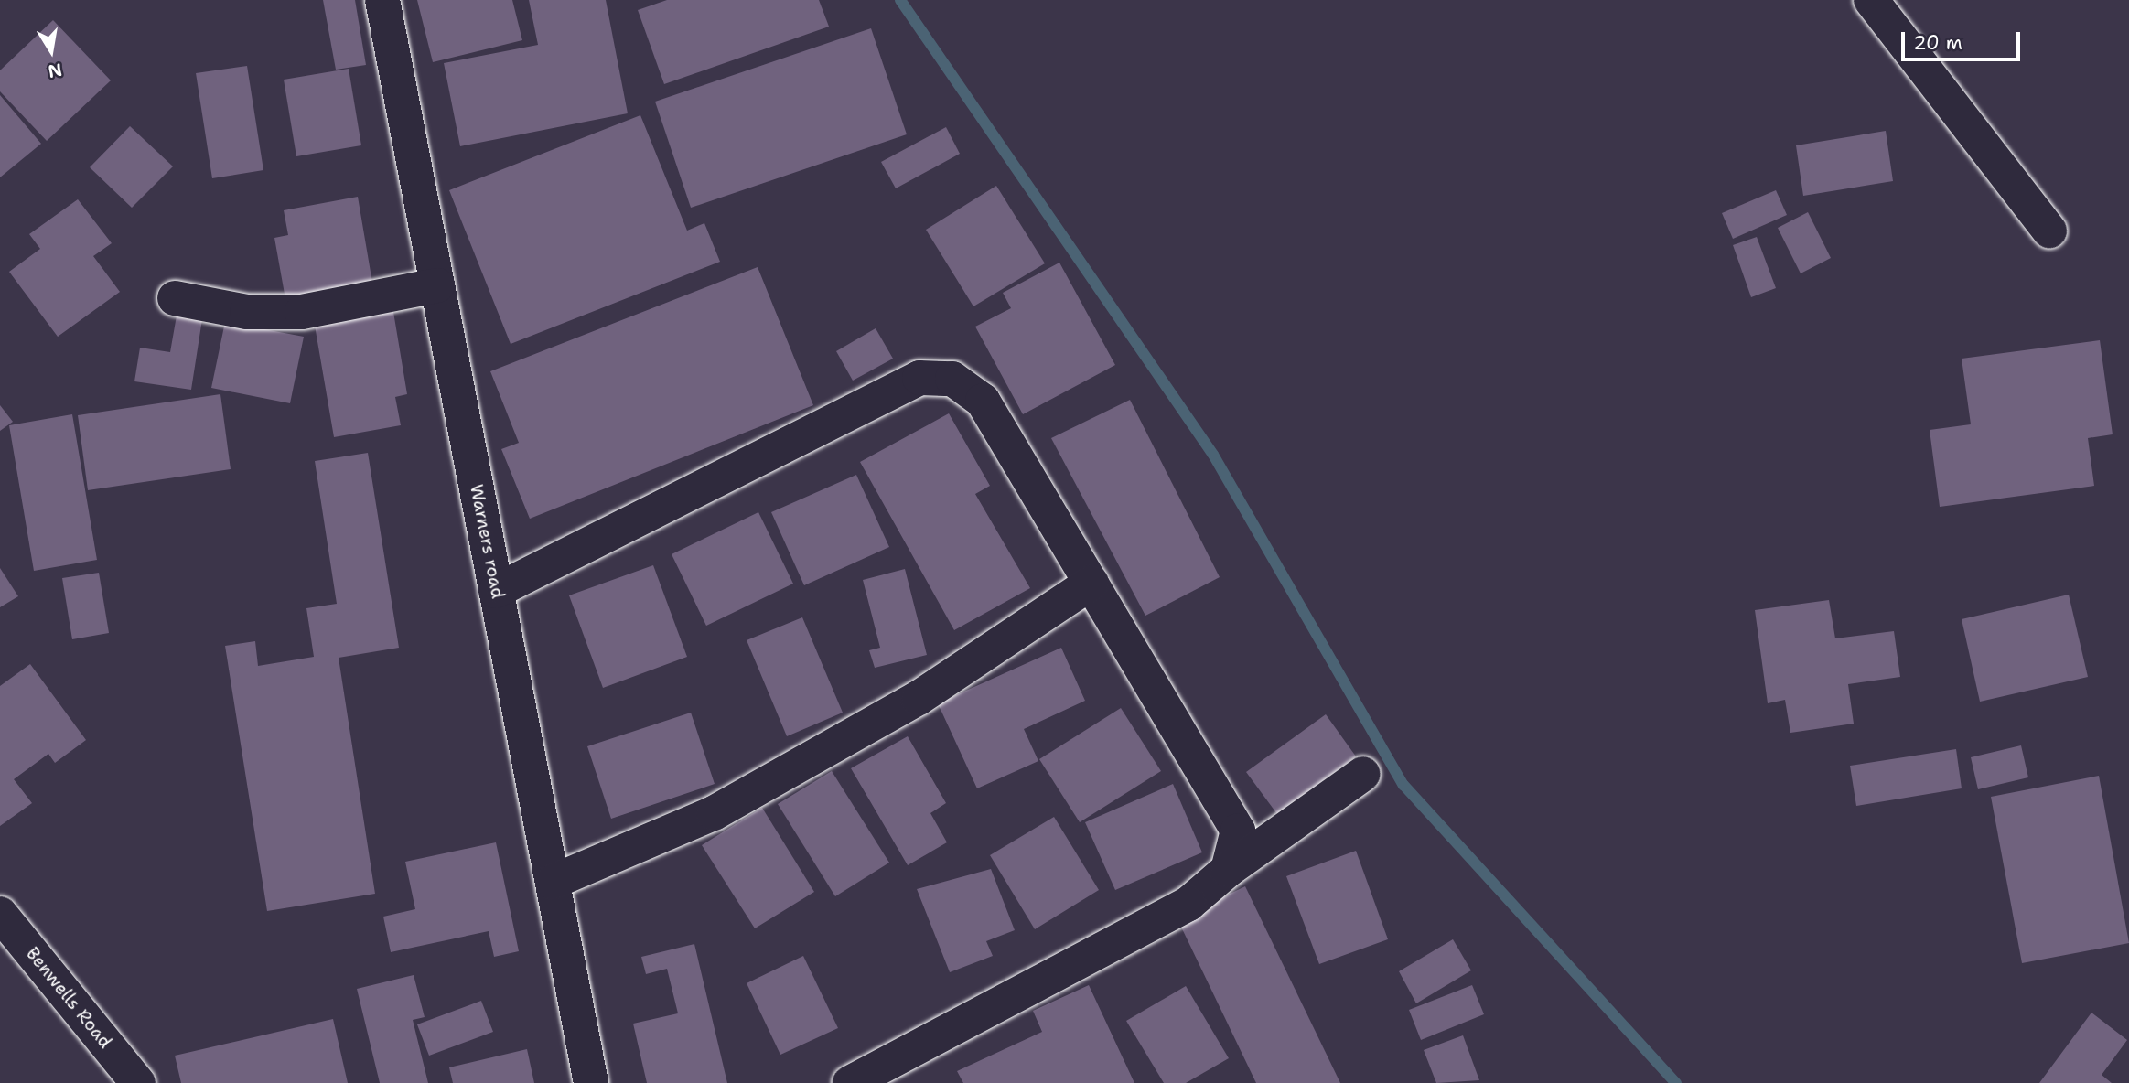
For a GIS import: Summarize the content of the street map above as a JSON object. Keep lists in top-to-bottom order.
{
  "streets": {
    "street": ["Warners road", "Benwells Road"]
  },
  "scale_bar": "20 m",
  "north": "bottom"
}
